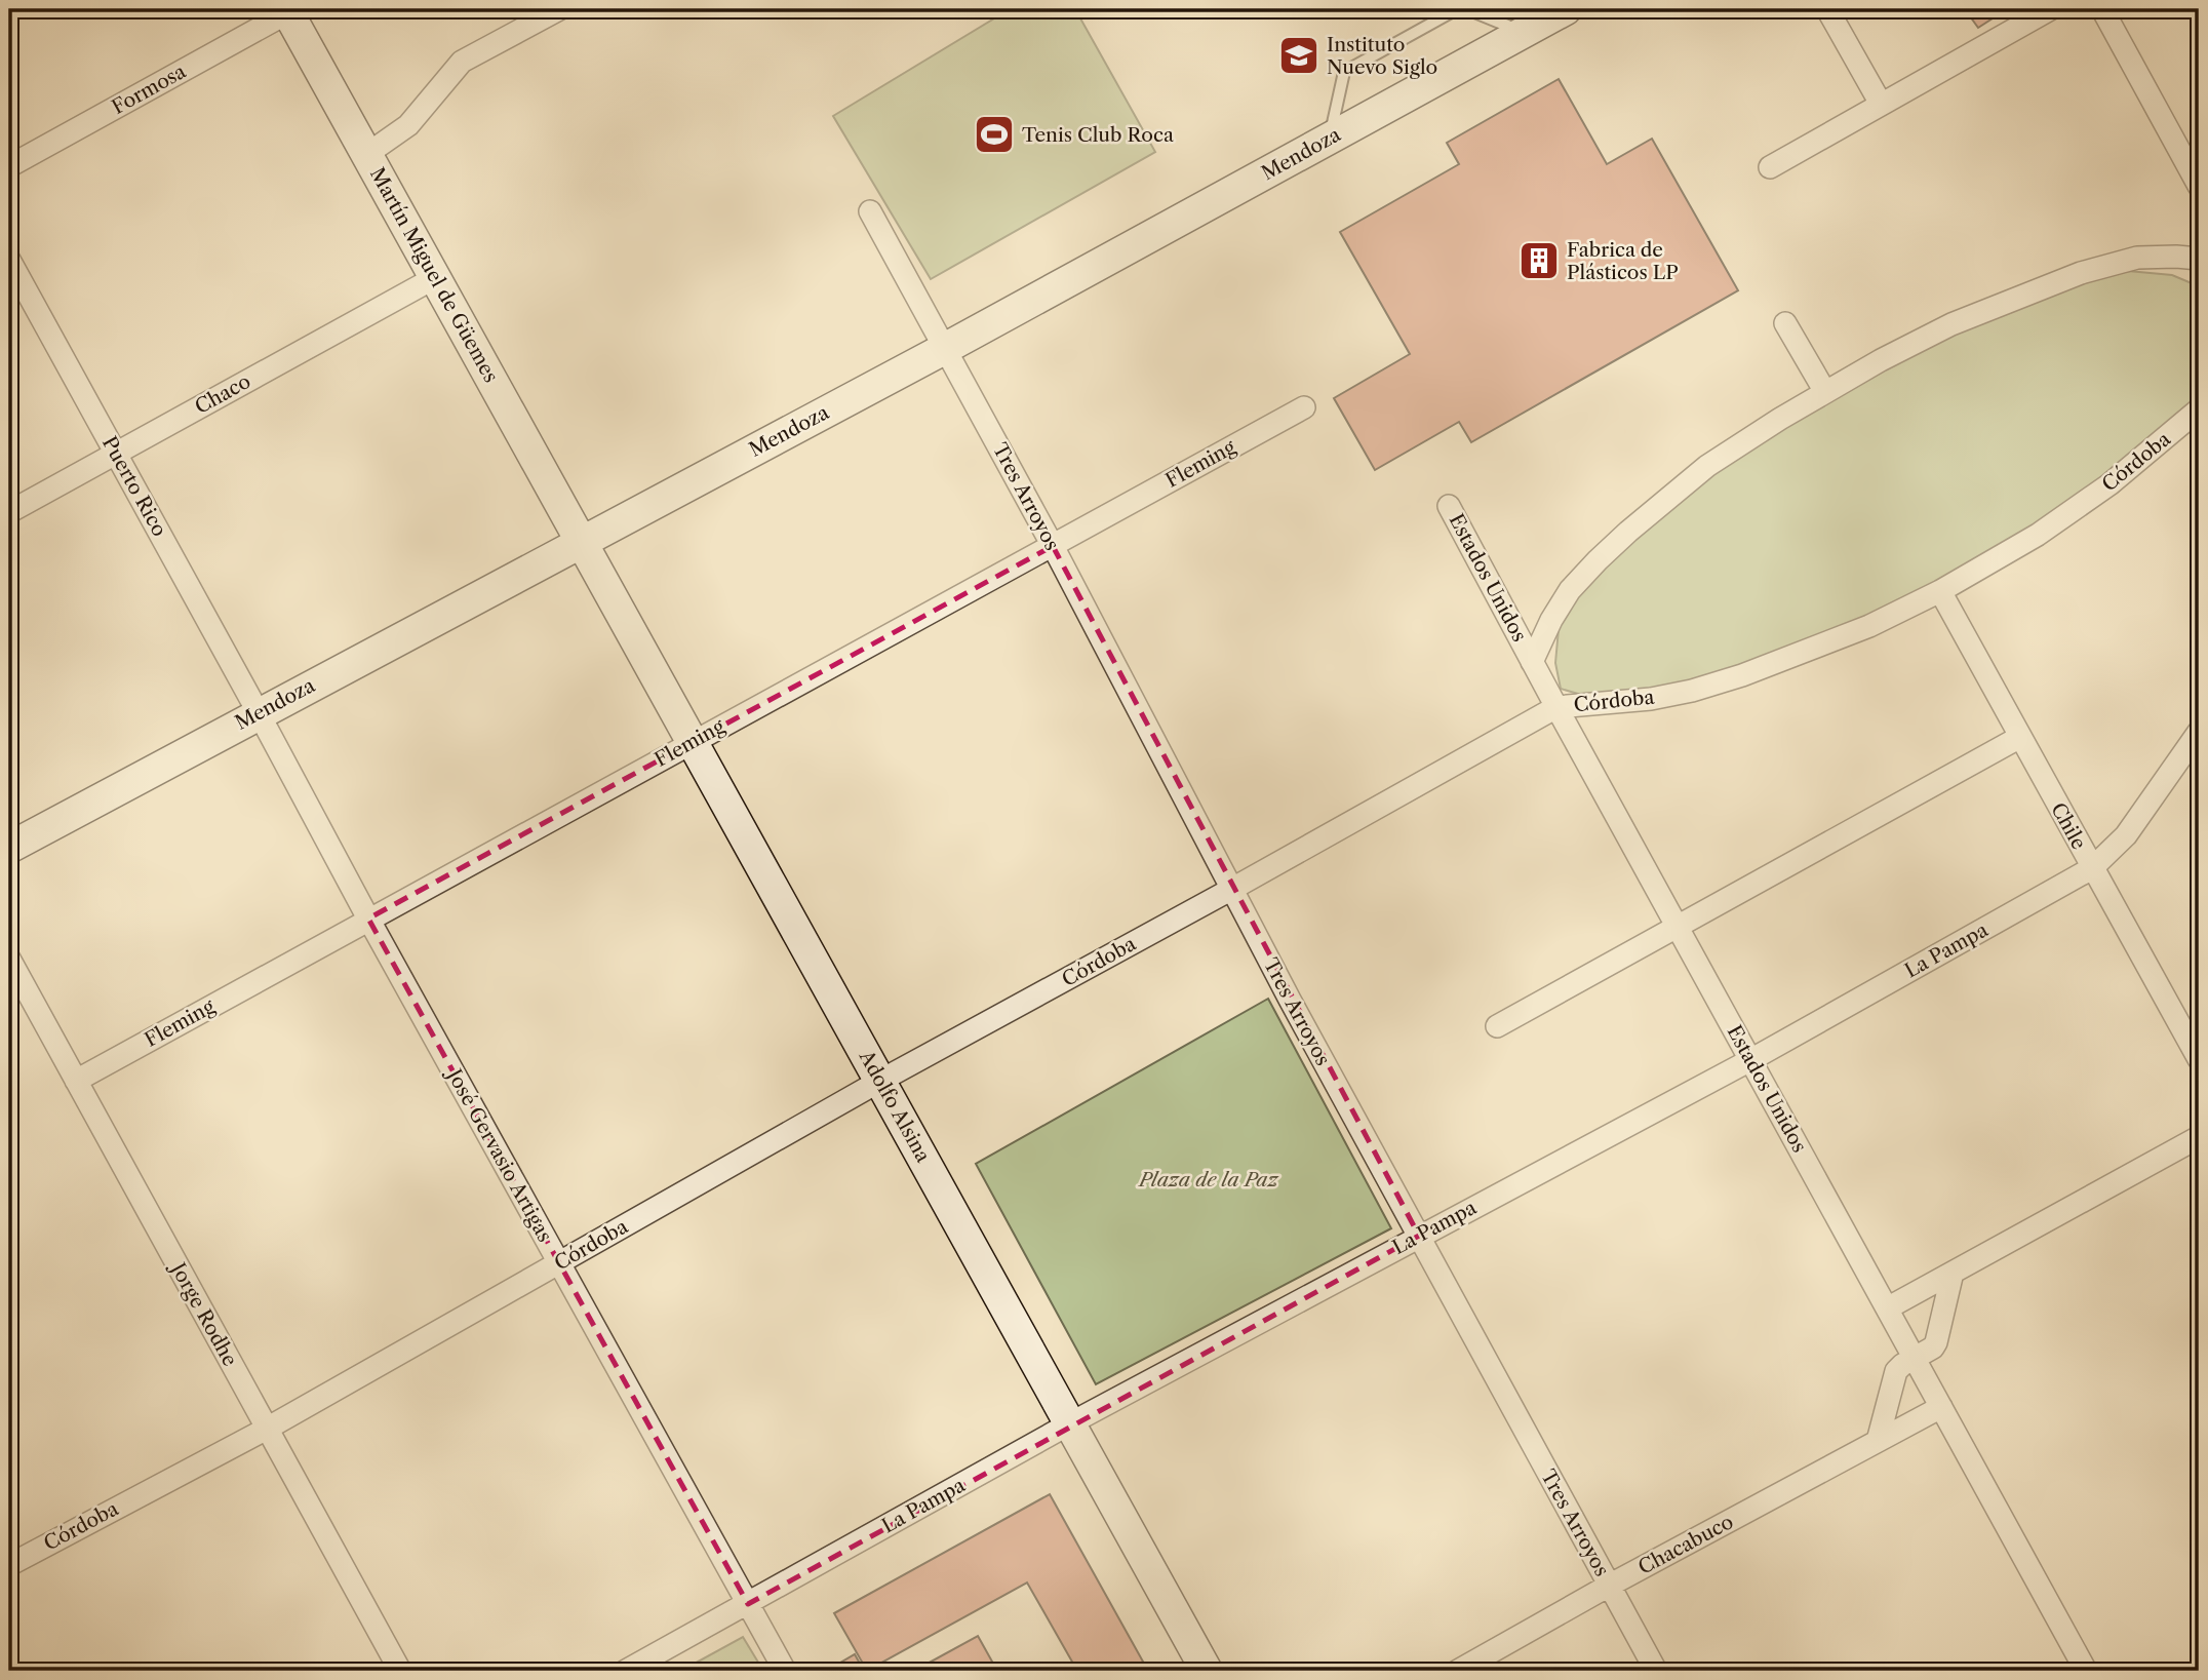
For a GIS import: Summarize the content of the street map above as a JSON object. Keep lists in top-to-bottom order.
{
  "streets": {
    "main road": ["Mendoza", "Martín Miguel de Güemes", "Adolfo Alsina"],
    "street": [
      "Formosa",
      "Chaco",
      "Córdoba",
      "Fleming",
      "Puerto Rico",
      "Tres Arroyos",
      "Estados Unidos",
      "Chile",
      "La Pampa",
      "José Gervasio Artigas",
      "Jorge Rodhe",
      "Chacabuco"
    ]
  },
  "crossings": [
    ["Formosa", "Martín Miguel de Güemes"],
    ["Mendoza", "Martín Miguel de Güemes"],
    ["Mendoza", "Puerto Rico"],
    ["Mendoza", "Tres Arroyos"],
    ["Mendoza", "Adolfo Alsina"],
    ["Mendoza", "José Gervasio Artigas"],
    ["Martín Miguel de Güemes", "Chaco"],
    ["Martín Miguel de Güemes", "Adolfo Alsina"],
    ["Chaco", "Puerto Rico"],
    ["Córdoba", "Tres Arroyos"],
    ["Córdoba", "Estados Unidos"],
    ["Córdoba", "Chile"],
    ["Córdoba", "Adolfo Alsina"],
    ["Córdoba", "José Gervasio Artigas"],
    ["Córdoba", "Jorge Rodhe"],
    ["Fleming", "Tres Arroyos"],
    ["Fleming", "Adolfo Alsina"],
    ["Fleming", "José Gervasio Artigas"],
    ["Fleming", "Jorge Rodhe"],
    ["Puerto Rico", "José Gervasio Artigas"],
    ["Tres Arroyos", "La Pampa"],
    ["Tres Arroyos", "Chacabuco"],
    ["Estados Unidos", "La Pampa"],
    ["Estados Unidos", "Chacabuco"],
    ["Chile", "La Pampa"],
    ["La Pampa", "Adolfo Alsina"],
    ["La Pampa", "José Gervasio Artigas"]
  ],
  "parks": ["Plaza de la Paz"],
  "places": {
    "school or university": ["Instituto Nuevo Siglo"],
    "sports": ["Tenis Club Roca"],
    "building": ["Fabrica de Plásticos LP"]
  }
}
